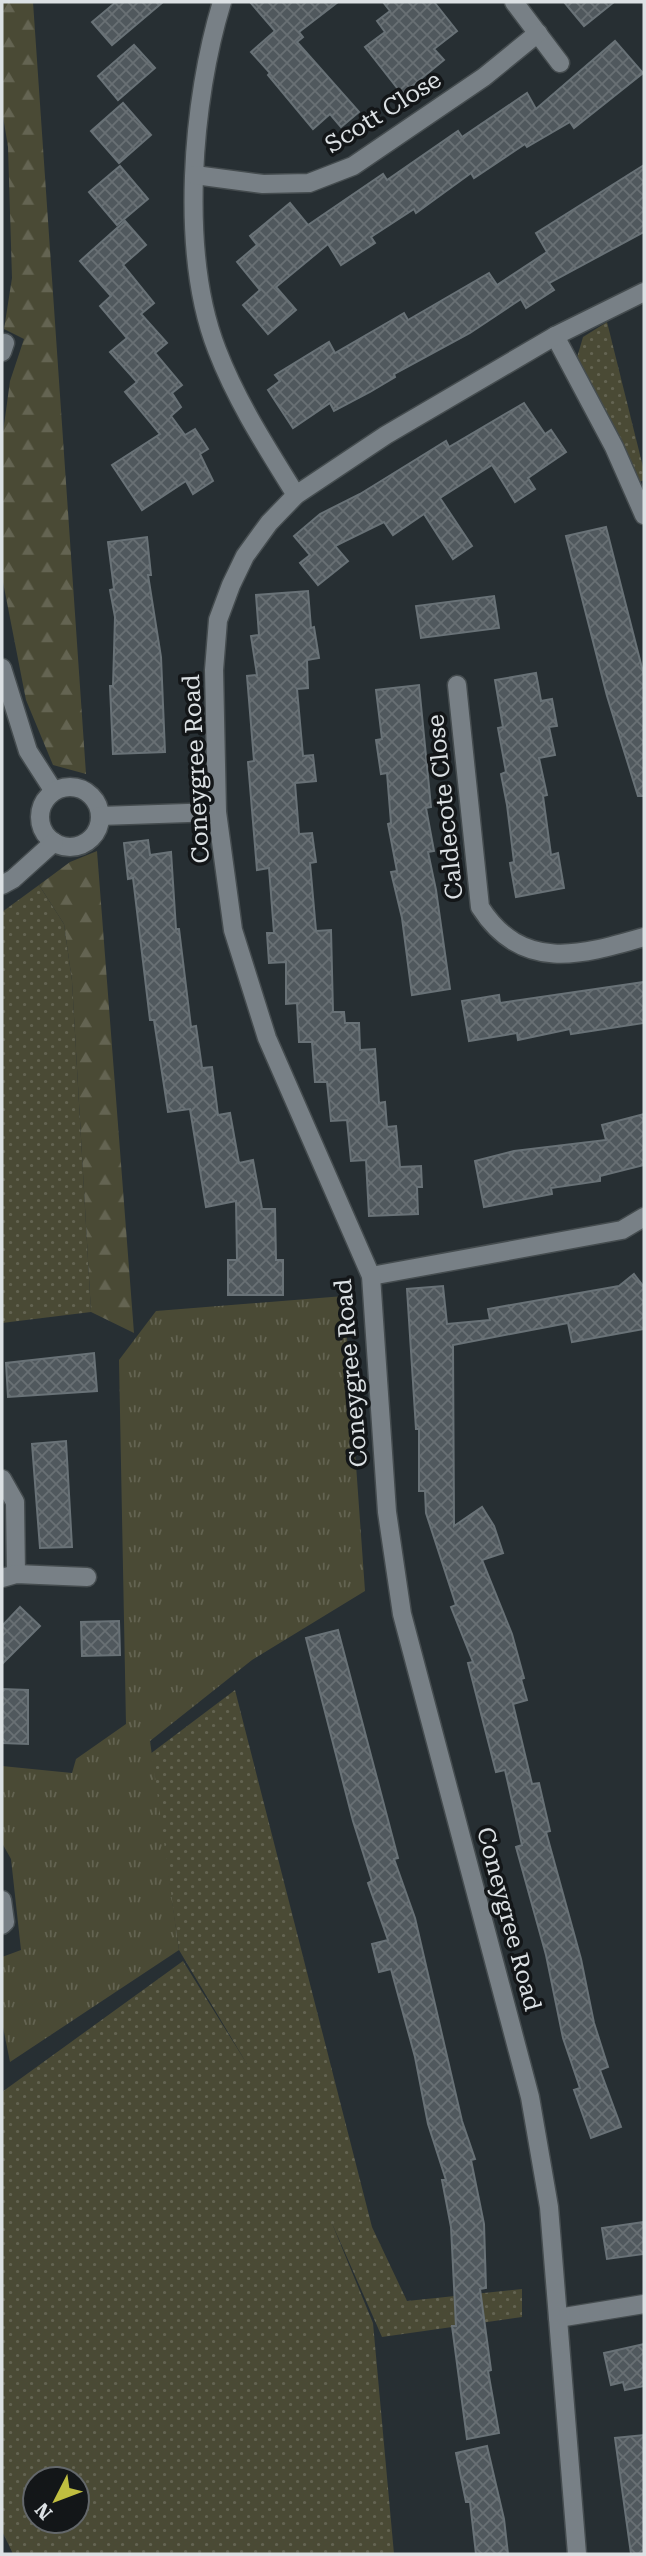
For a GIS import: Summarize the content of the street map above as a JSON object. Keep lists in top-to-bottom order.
{
  "streets": {
    "street": ["Scott Close", "Coneygree Road", "Caldecote Close"]
  },
  "north": "bottom left"
}
